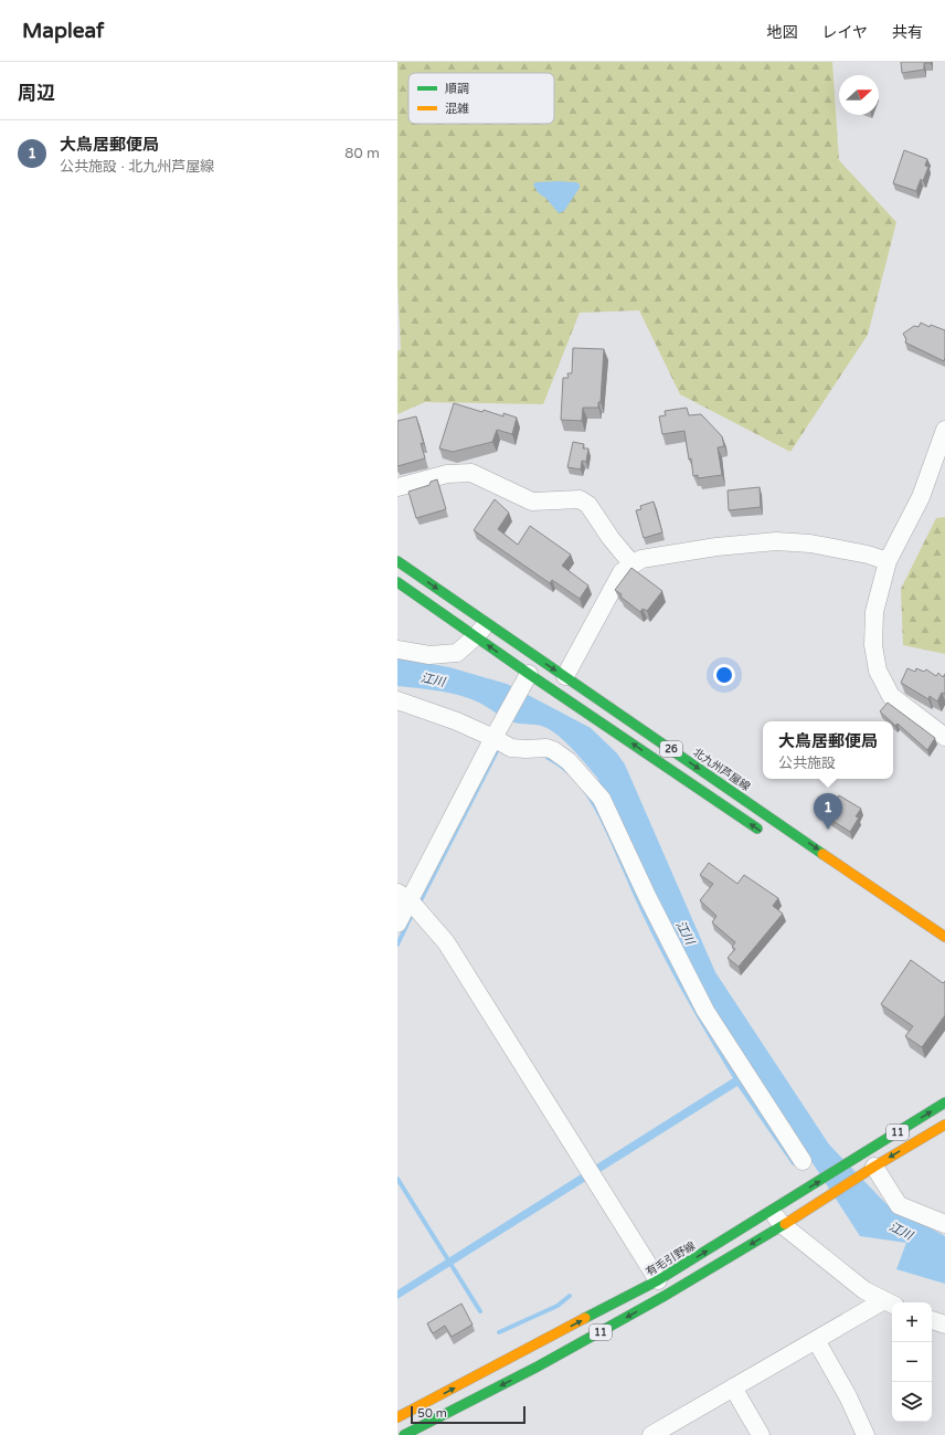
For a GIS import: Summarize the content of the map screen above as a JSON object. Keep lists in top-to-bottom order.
{
  "streets": {
    "main road": [
      "26",
      "北九州芦屋線",
      "11",
      "有毛引野線"
    ]
  },
  "water": ["江川"],
  "legend": ["順調", "混雑"],
  "scale_bar": "50 m",
  "north": "right",
  "page": {
    "header": "Mapleaf",
    "nav": ["地図", "レイヤ", "共有"],
    "heading": "周辺",
    "list": [
      {
        "mark": "1",
        "name": "大鳥居郵便局",
        "note": "公共施設 · 北九州芦屋線",
        "value": "80 m"
      }
    ],
    "popup": ["大鳥居郵便局", "公共施設"],
    "pins": "1",
    "map_buttons": ["+", "−"],
    "scale": "50 m"
  }
}
